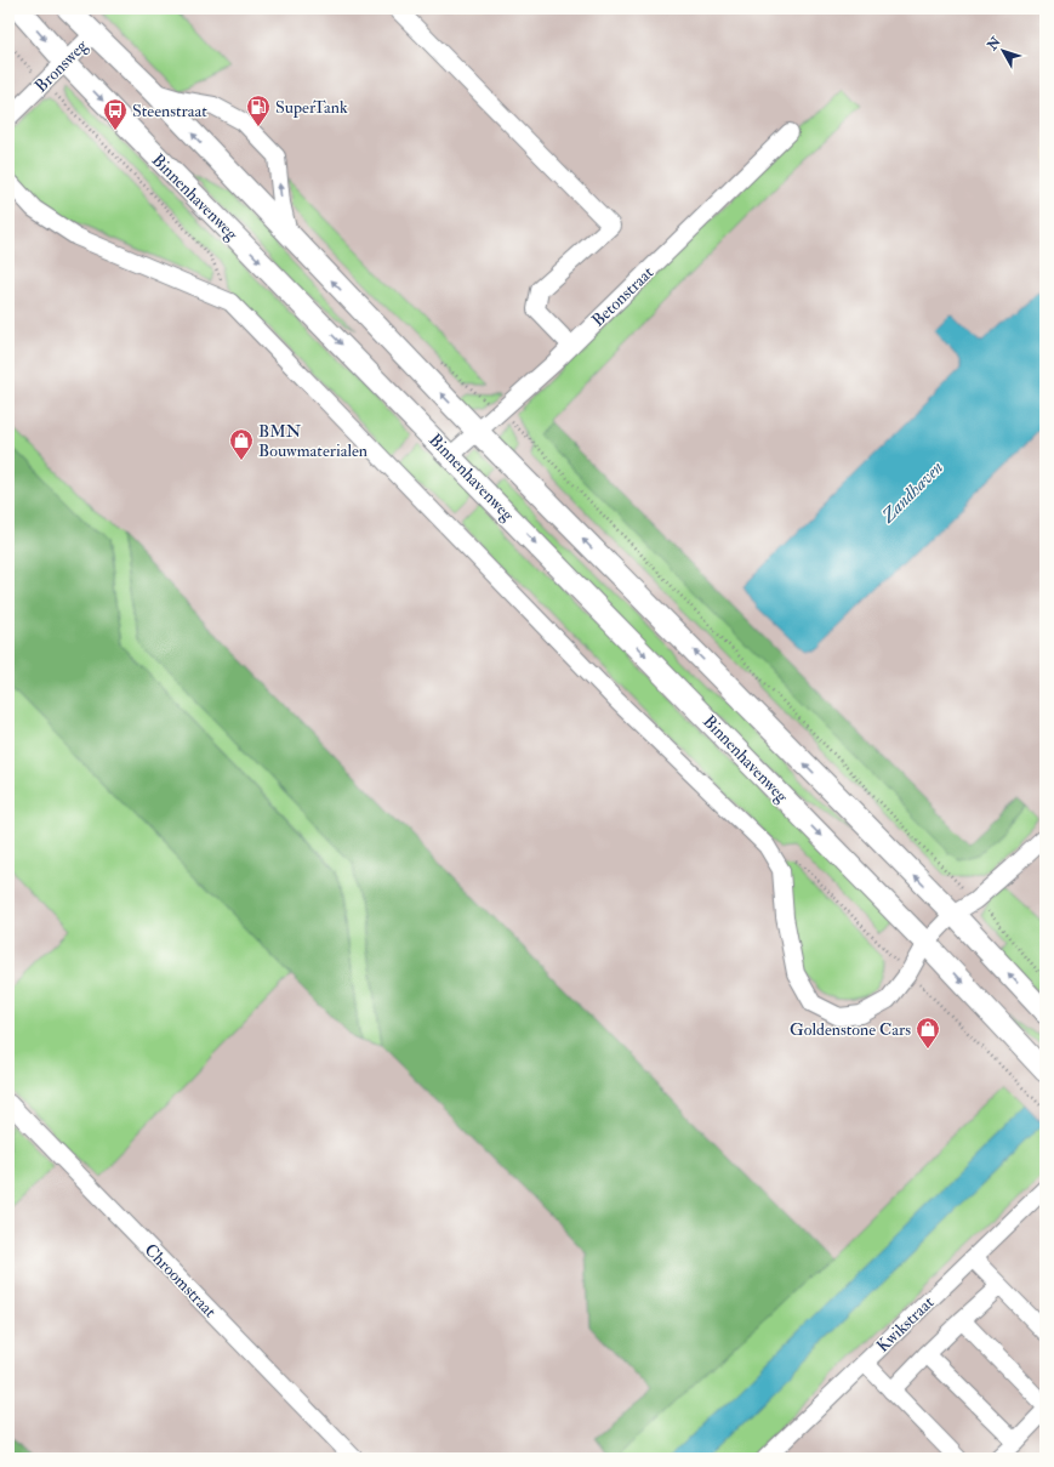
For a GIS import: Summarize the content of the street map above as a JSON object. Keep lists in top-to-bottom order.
{
  "streets": {
    "main road": ["Binnenhavenweg"],
    "street": [
      "Bronsweg",
      "Betonstraat",
      "Chroomstraat",
      "Kwikstraat"
    ]
  },
  "crossings": [
    ["Bronsweg", "Binnenhavenweg"],
    ["Binnenhavenweg", "Betonstraat"]
  ],
  "water": ["Zandhaven"],
  "places": {
    "fuel station": ["SuperTank"],
    "bus stop": ["Steenstraat"],
    "shop": ["BMN Bouwmaterialen", "Goldenstone Cars"]
  },
  "north": "top left"
}
